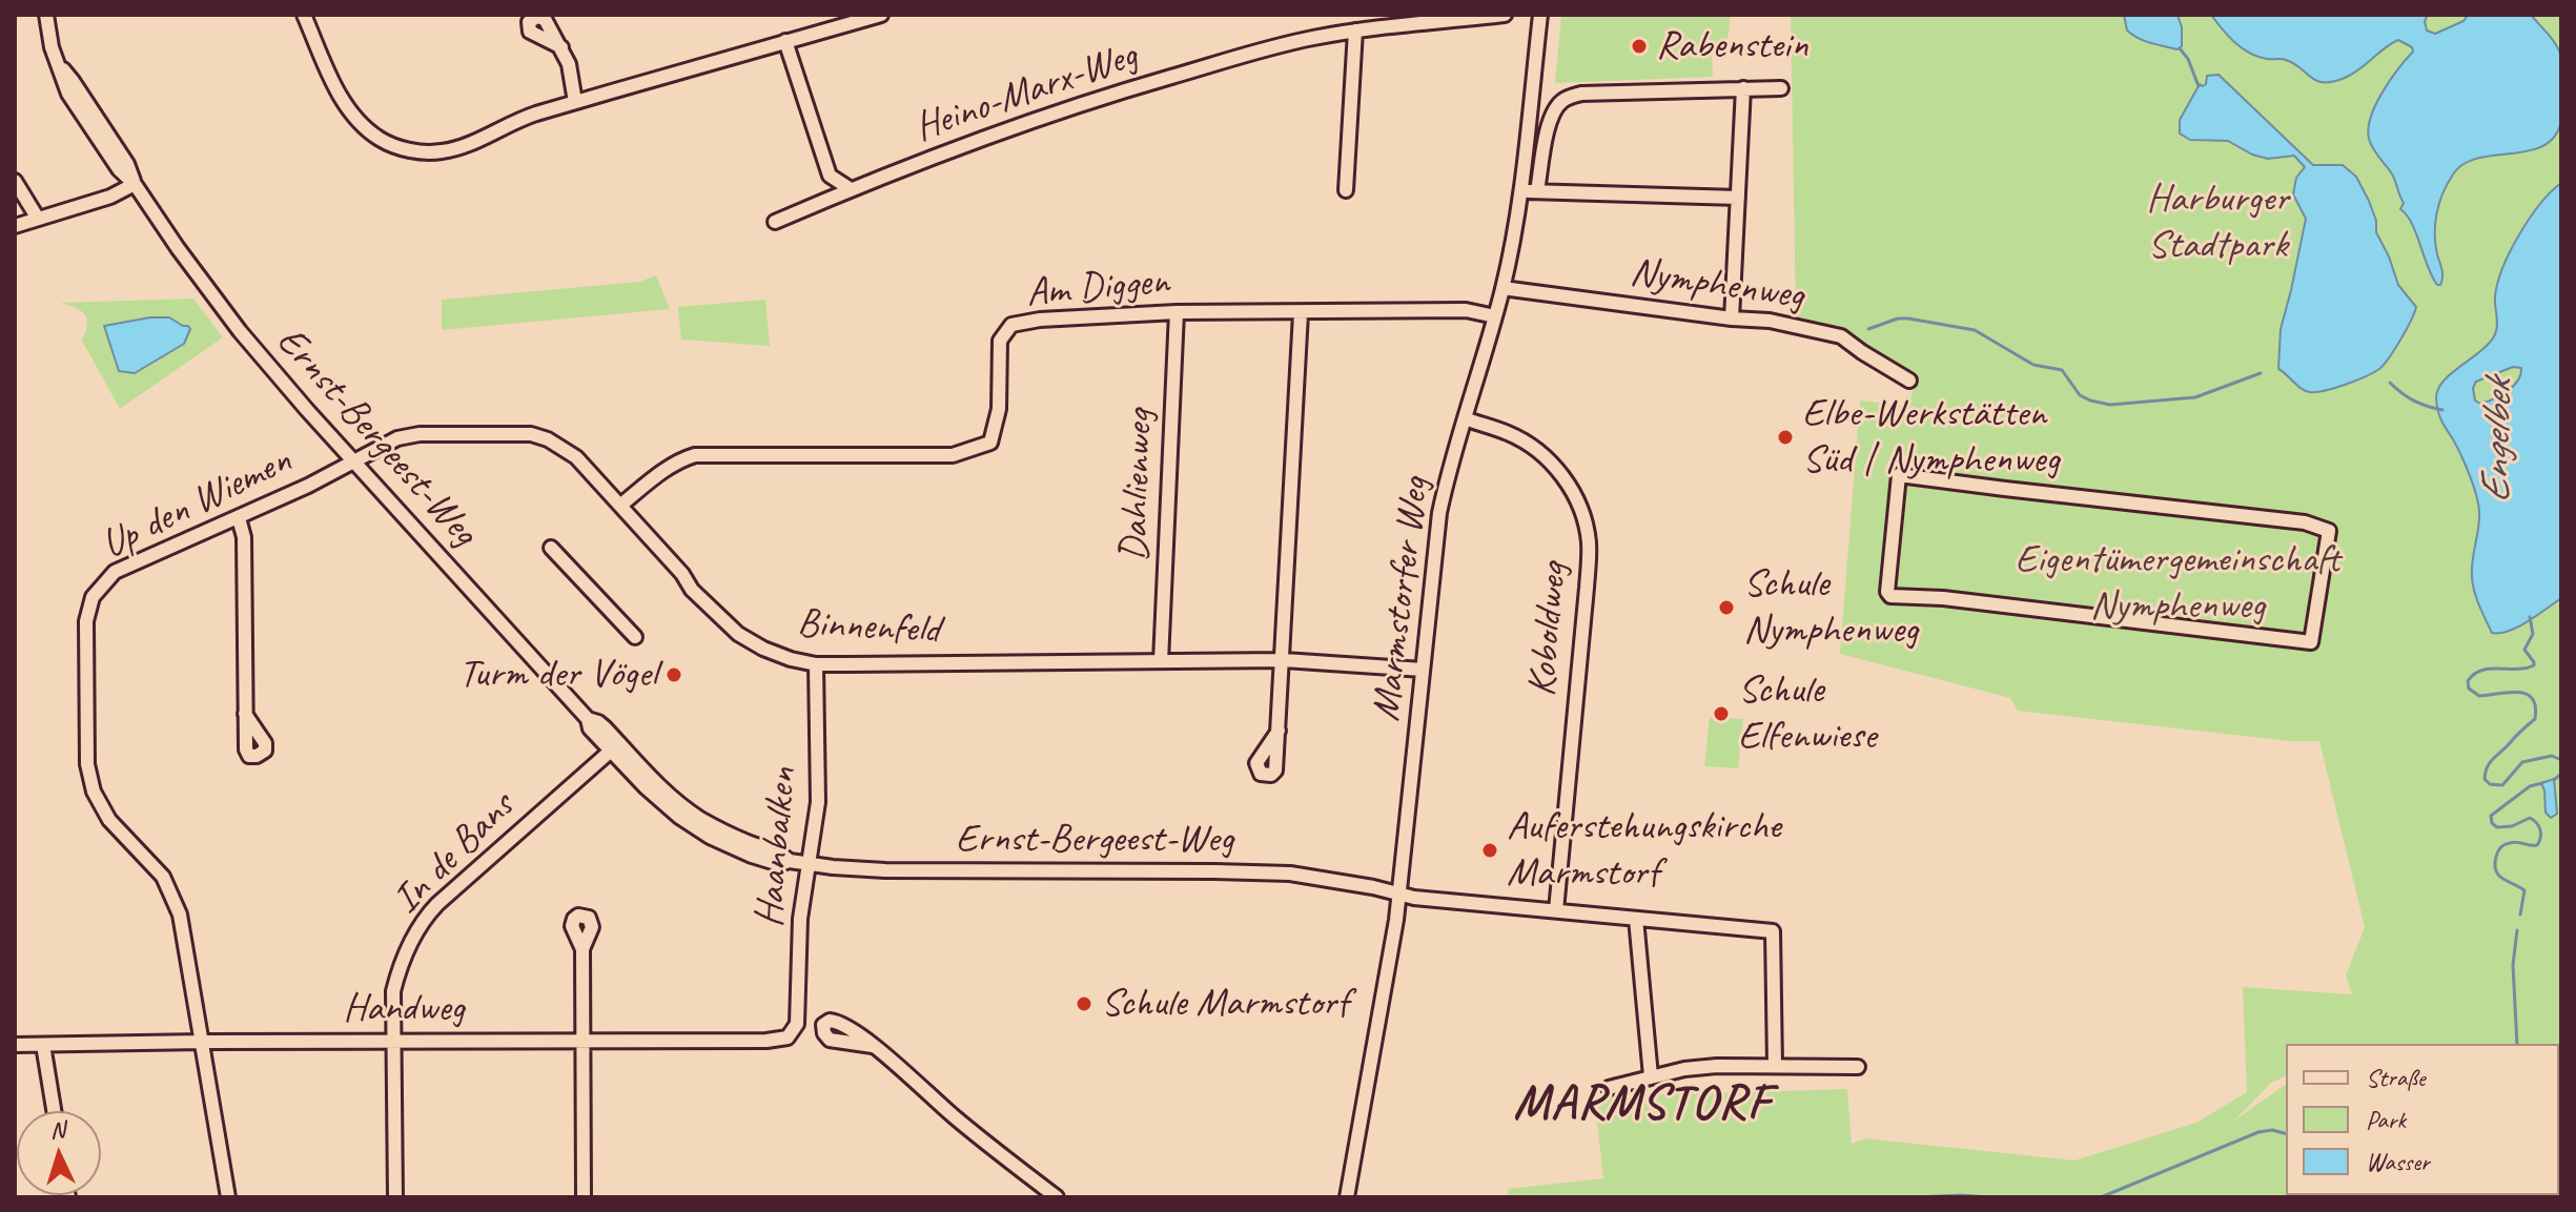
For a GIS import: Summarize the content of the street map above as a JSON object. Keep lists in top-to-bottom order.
{
  "streets": {
    "street": [
      "Heino-Marx-Weg",
      "Nymphenweg",
      "Am Diggen",
      "Ernst-Bergeest-Weg",
      "Dahlienweg",
      "Up den Wiemen",
      "Marmstorfer Weg",
      "Binnenfeld",
      "Koboldweg",
      "Haanbalken",
      "In de Bans",
      "Handweg"
    ]
  },
  "crossings": [
    ["Nymphenweg", "Marmstorfer Weg"],
    ["Am Diggen", "Dahlienweg"],
    ["Am Diggen", "Marmstorfer Weg"],
    ["Am Diggen", "Binnenfeld"],
    ["Ernst-Bergeest-Weg", "Up den Wiemen"],
    ["Ernst-Bergeest-Weg", "Marmstorfer Weg"],
    ["Ernst-Bergeest-Weg", "Binnenfeld"],
    ["Ernst-Bergeest-Weg", "Koboldweg"],
    ["Ernst-Bergeest-Weg", "Haanbalken"],
    ["Ernst-Bergeest-Weg", "In de Bans"],
    ["Dahlienweg", "Binnenfeld"],
    ["Up den Wiemen", "Binnenfeld"],
    ["Up den Wiemen", "Handweg"],
    ["Marmstorfer Weg", "Binnenfeld"],
    ["Marmstorfer Weg", "Koboldweg"],
    ["Binnenfeld", "Haanbalken"],
    ["Haanbalken", "Handweg"],
    ["In de Bans", "Handweg"]
  ],
  "districts": ["MARMSTORF"],
  "water": ["Engelbek"],
  "parks": ["Harburger Stadtpark", "Eigentümergemeinschaft Nymphenweg"],
  "places": [
    "Rabenstein",
    "Elbe-Werkstätten Süd | Nymphenweg",
    "Schule Nymphenweg",
    "Turm der Vögel",
    "Schule Elfenwiese",
    "Auferstehungskirche Marmstorf",
    "Schule Marmstorf"
  ],
  "legend": ["Straße", "Park", "Wasser"],
  "north": "top"
}
